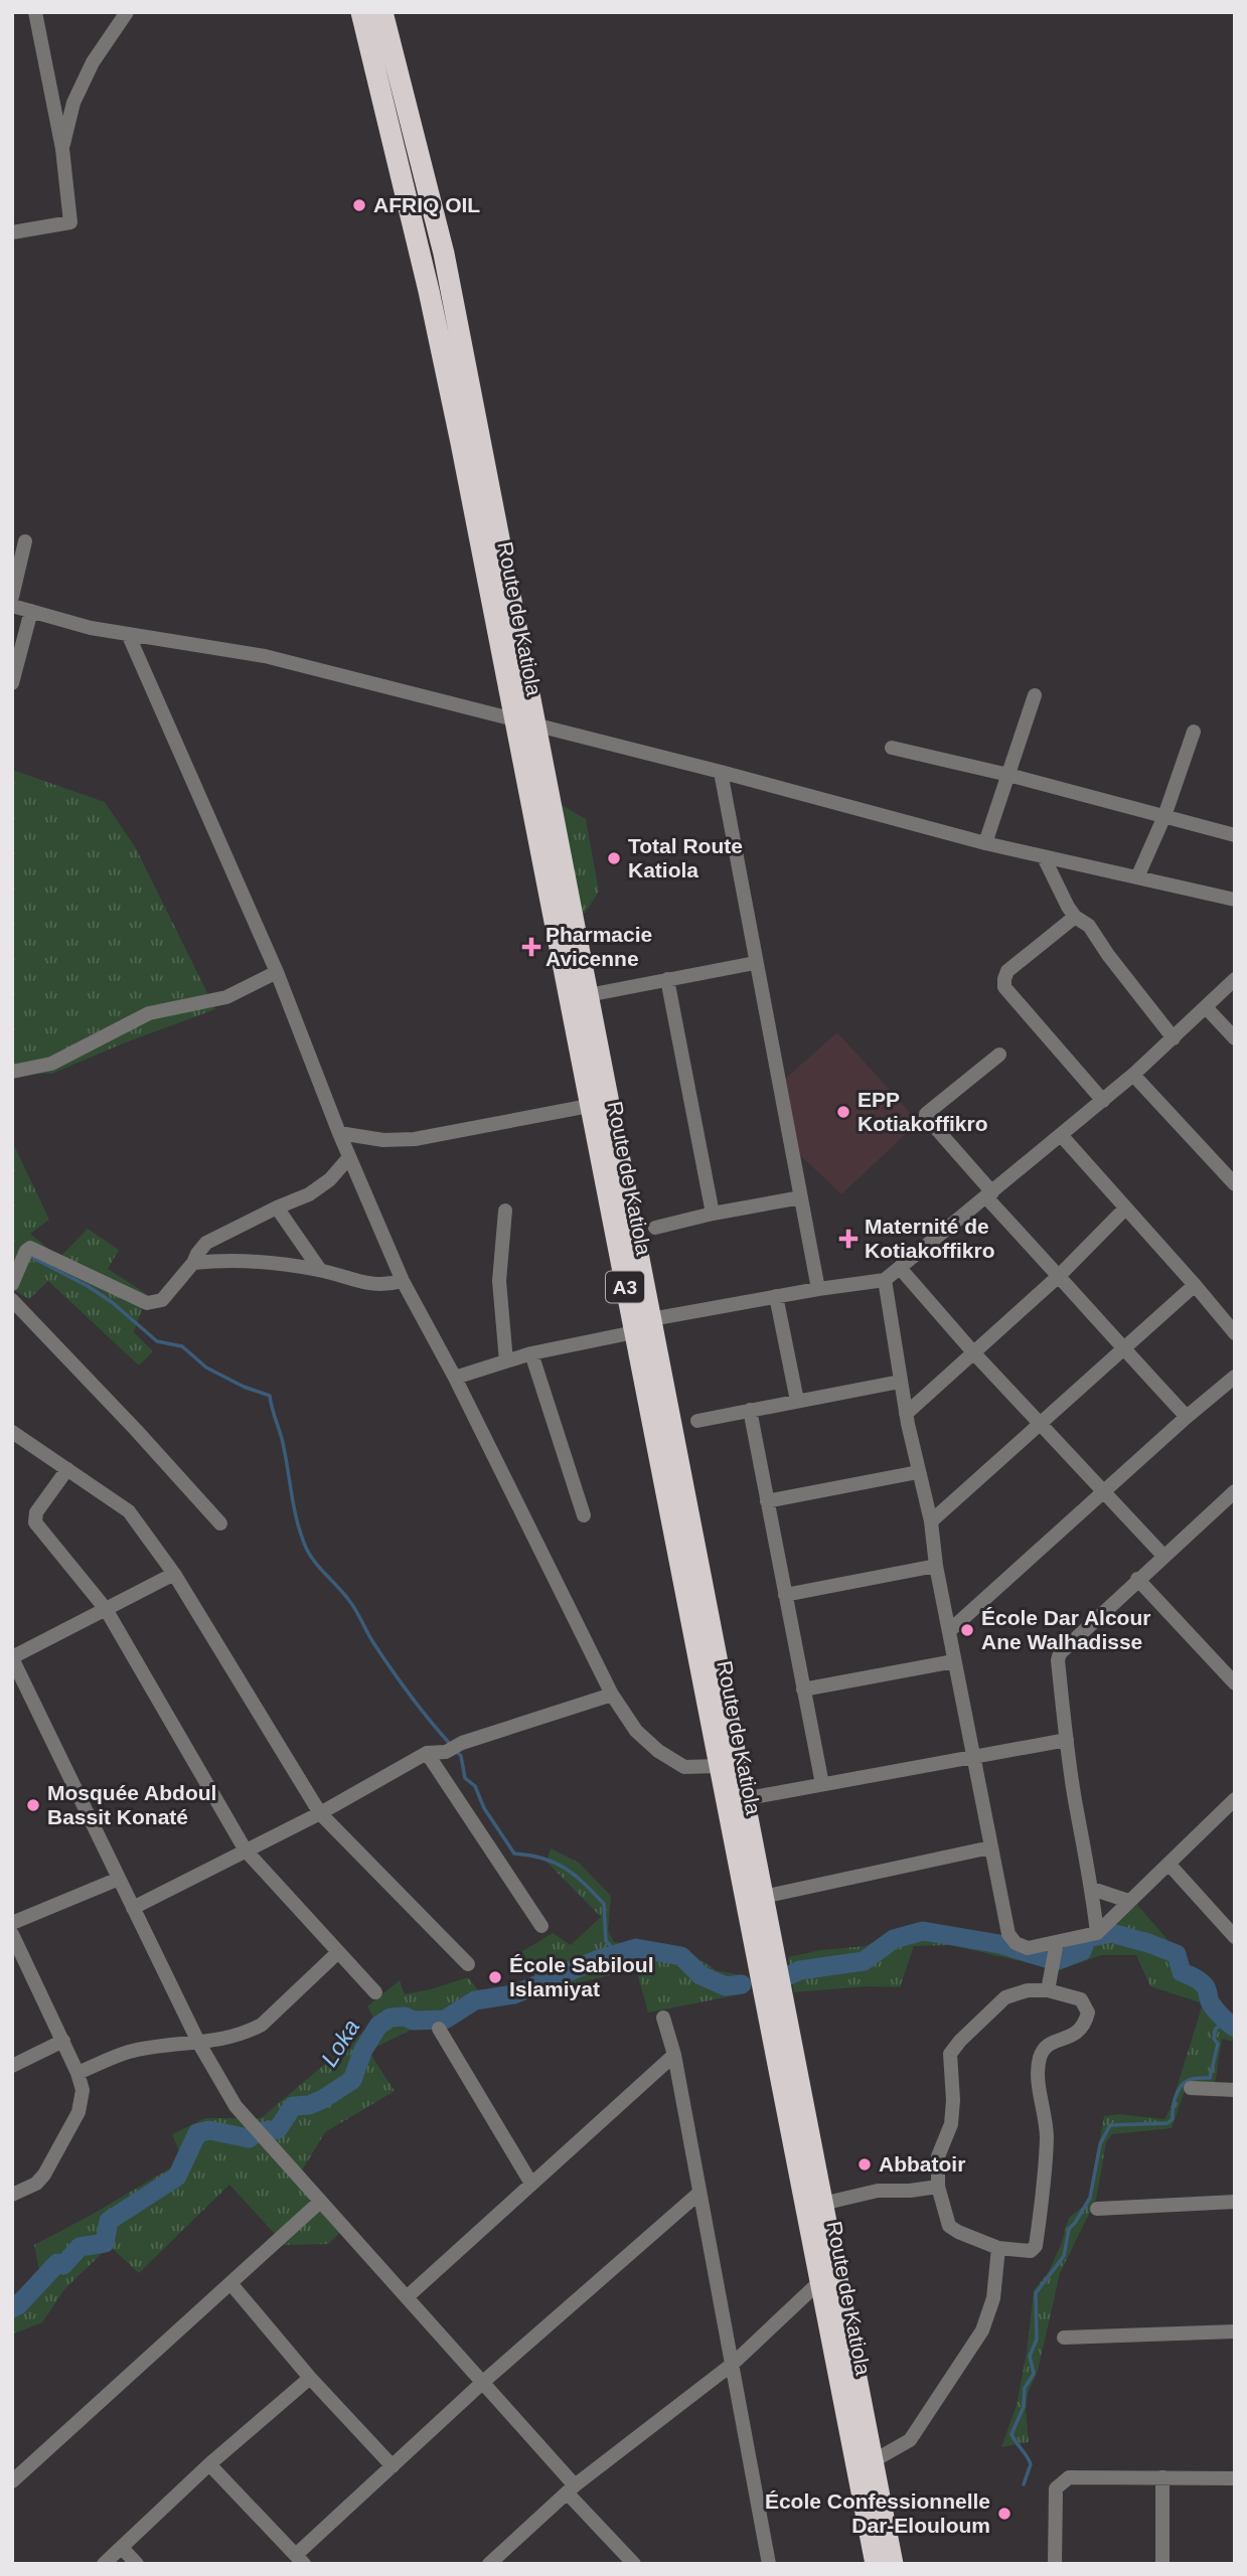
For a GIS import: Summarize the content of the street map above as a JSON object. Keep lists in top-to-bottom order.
{
  "streets": {
    "highway": ["Route de Katiola", "A3"]
  },
  "water": ["Loka"],
  "places": {
    "other": [
      "AFRIQ OIL",
      "Total Route Katiola",
      "EPP Kotiakoffikro",
      "École Dar Alcour Ane Walhadisse",
      "Mosquée Abdoul Bassit Konaté",
      "École Sabiloul Islamiyat",
      "Abbatoir",
      "École Confessionnelle Dar-Elouloum"
    ],
    "health": ["Pharmacie Avicenne", "Maternité de Kotiakoffikro"]
  }
}
